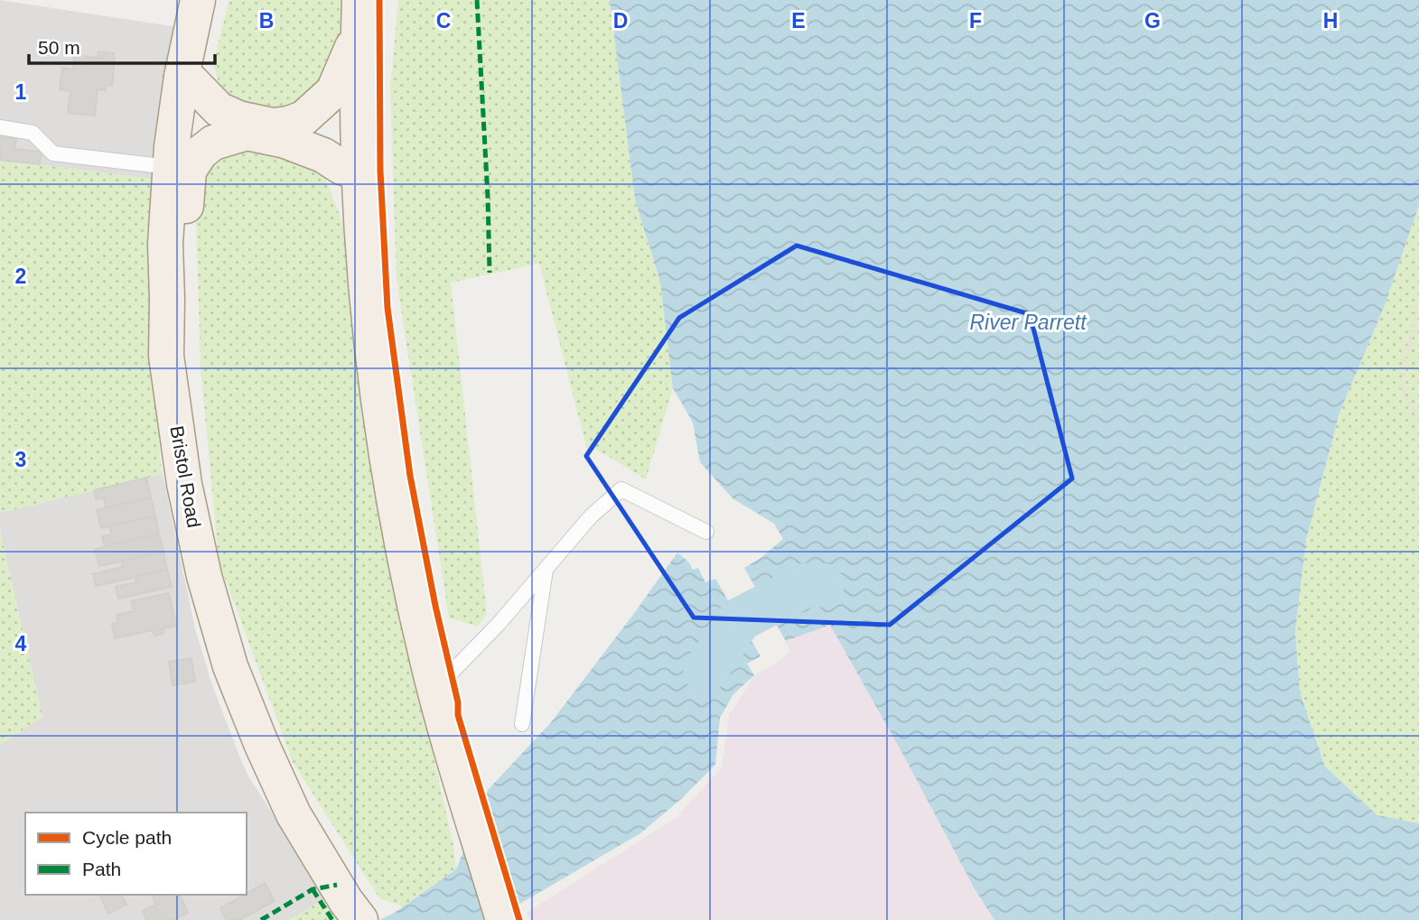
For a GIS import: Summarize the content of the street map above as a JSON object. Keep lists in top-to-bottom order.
{
  "streets": {
    "main road": ["Bristol Road"]
  },
  "water": ["River Parrett"],
  "legend": ["Cycle path", "Path"],
  "scale_bar": "50 m",
  "grid": {
    "columns": [
      "B",
      "C",
      "D",
      "E",
      "F",
      "G",
      "H"
    ],
    "rows": [
      "1",
      "2",
      "3",
      "4"
    ]
  }
}
